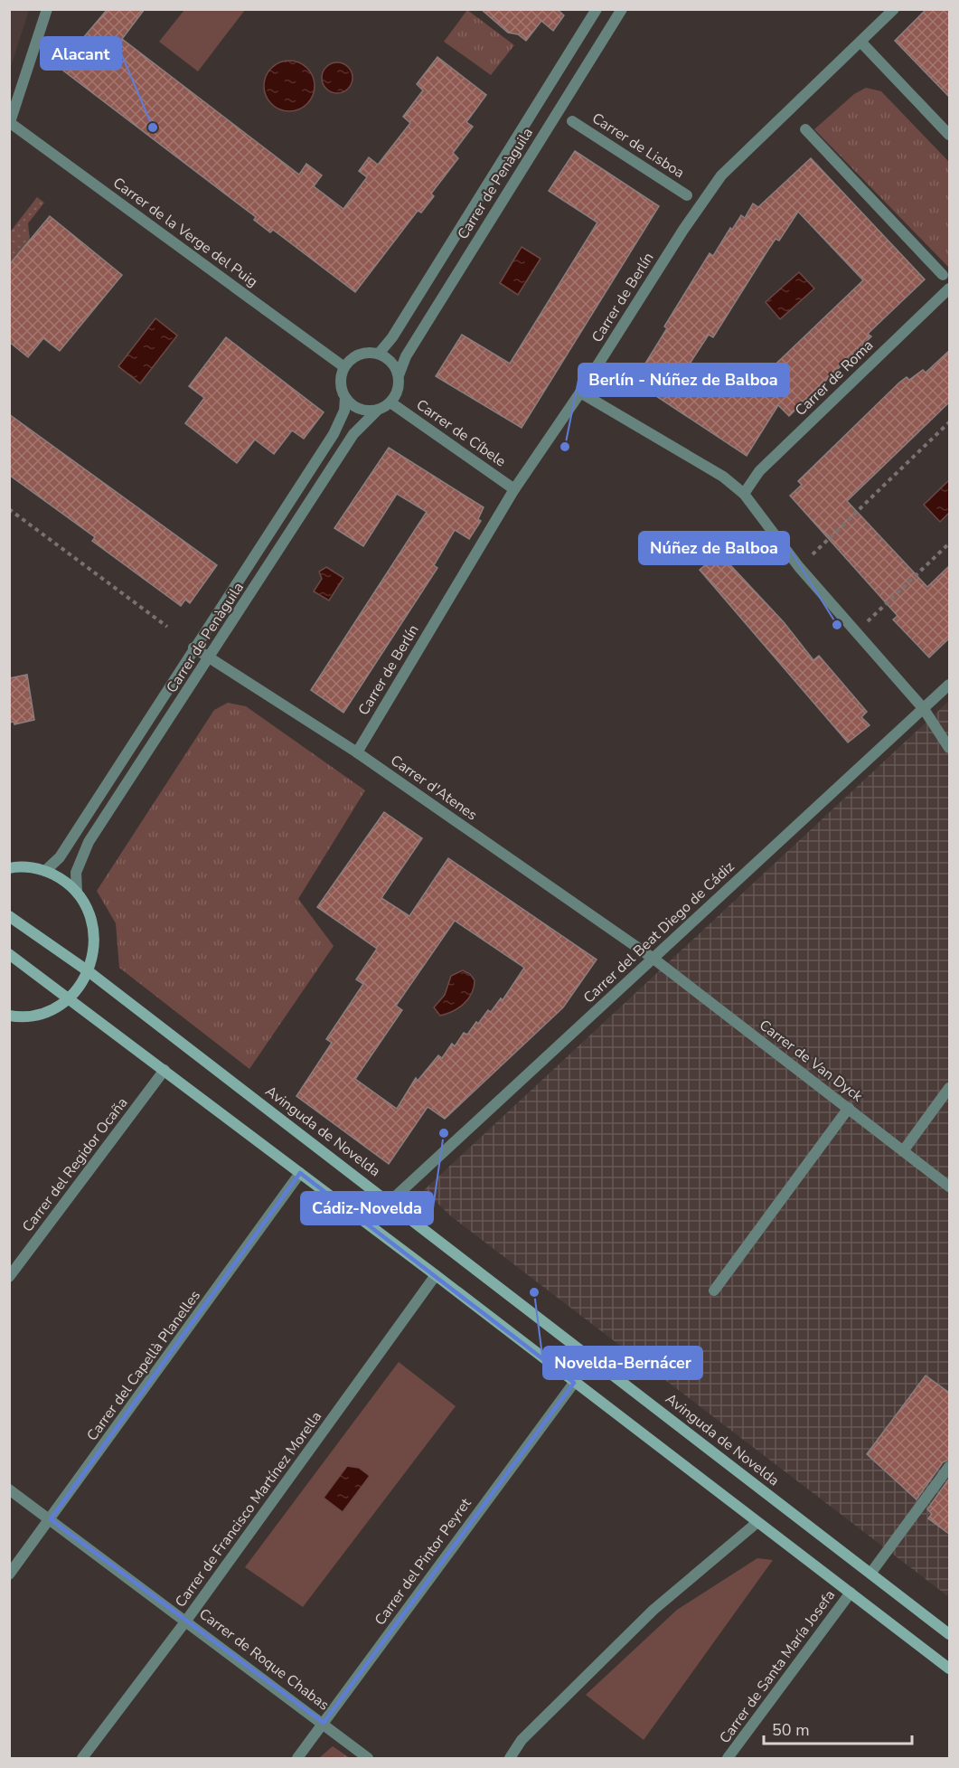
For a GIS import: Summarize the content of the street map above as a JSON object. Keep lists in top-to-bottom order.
{
  "streets": {
    "main road": ["Avinguda de Novelda"],
    "street": [
      "Carrer de Lisboa",
      "Carrer de Penàguila",
      "Carrer de la Verge del Puig",
      "Carrer de Berlín",
      "Carrer de Roma",
      "Carrer de Cíbele",
      "Carrer d'Atenes",
      "Carrer del Beat Diego de Cádiz",
      "Carrer de Van Dyck",
      "Carrer del Regidor Ocaña",
      "Carrer del Capellà Planelles",
      "Carrer de Francisco Martínez Morella",
      "Carrer del Pintor Peyret",
      "Carrer de Roque Chabas",
      "Carrer de Santa María Josefa"
    ]
  },
  "crossings": [
    ["Carrer de Penàguila", "Carrer de la Verge del Puig"],
    ["Carrer de Penàguila", "Carrer de Cíbele"],
    ["Carrer de Penàguila", "Carrer d'Atenes"],
    ["Carrer de la Verge del Puig", "Carrer de Cíbele"],
    ["Carrer de Berlín", "Carrer de Cíbele"],
    ["Carrer de Berlín", "Carrer d'Atenes"],
    ["Carrer d'Atenes", "Carrer del Beat Diego de Cádiz"],
    ["Carrer d'Atenes", "Carrer de Van Dyck"],
    ["Carrer del Beat Diego de Cádiz", "Carrer de Van Dyck"],
    ["Carrer del Beat Diego de Cádiz", "Avinguda de Novelda"],
    ["Carrer del Capellà Planelles", "Carrer de Roque Chabas"],
    ["Carrer de Francisco Martínez Morella", "Carrer de Roque Chabas"],
    ["Carrer del Pintor Peyret", "Carrer de Roque Chabas"]
  ],
  "places": [
    "Alacant",
    "Berlín - Núñez de Balboa",
    "Núñez de Balboa",
    "Cádiz-Novelda",
    "Novelda-Bernácer"
  ],
  "scale_bar": "50 m"
}
